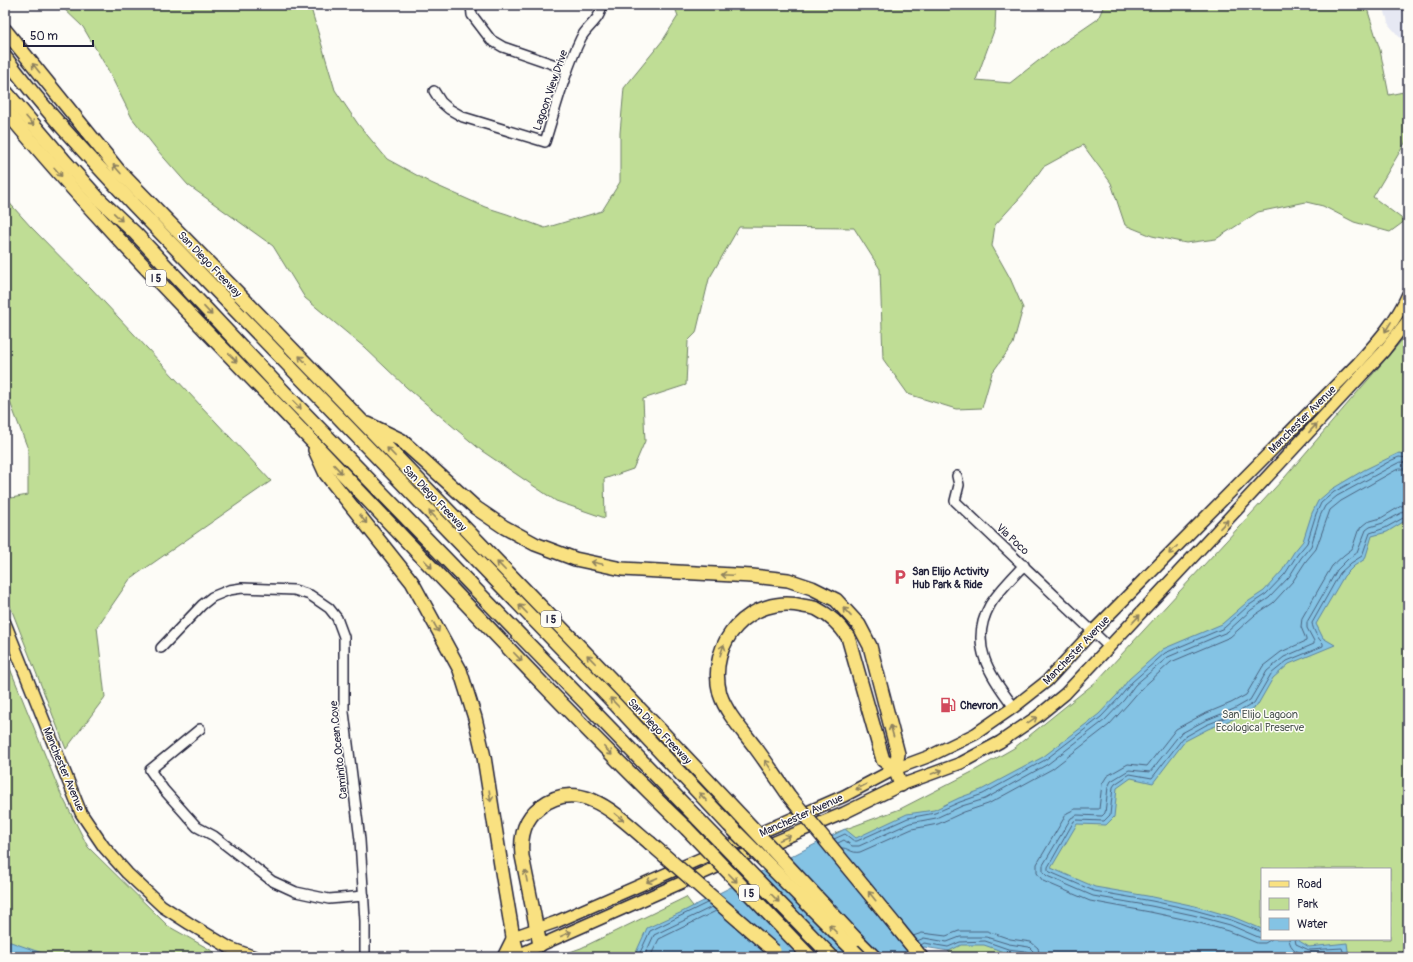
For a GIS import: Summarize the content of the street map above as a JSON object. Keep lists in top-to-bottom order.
{
  "streets": {
    "highway": ["San Diego Freeway", "I 5"],
    "main road": ["Manchester Avenue"],
    "street": ["Lagoon View Drive", "Via Poco", "Caminito Ocean Cove"]
  },
  "crossings": [
    ["Manchester Avenue", "Via Poco"]
  ],
  "parks": ["San Elijo Lagoon Ecological Preserve"],
  "places": {
    "parking": ["San Elijo Activity Hub Park & Ride"],
    "fuel station": ["Chevron"]
  },
  "legend": ["Road", "Park", "Water"],
  "scale_bar": "50 m"
}
